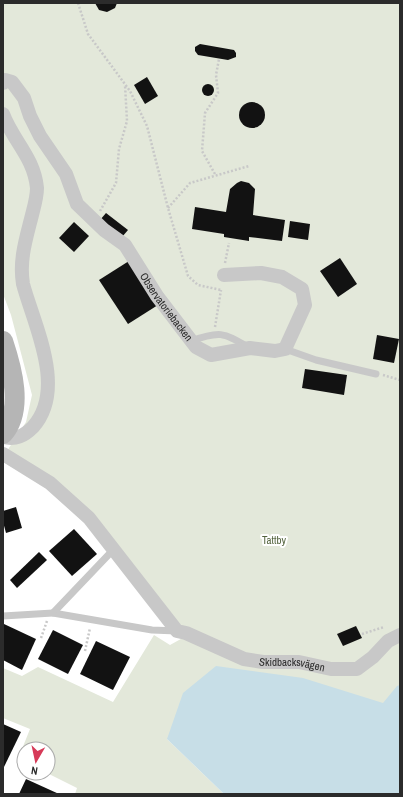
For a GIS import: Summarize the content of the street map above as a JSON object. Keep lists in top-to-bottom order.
{
  "streets": {
    "street": ["Observatoriebacken", "Skidbacksvägen"]
  },
  "parks": ["Tattby"],
  "north": "bottom"
}
